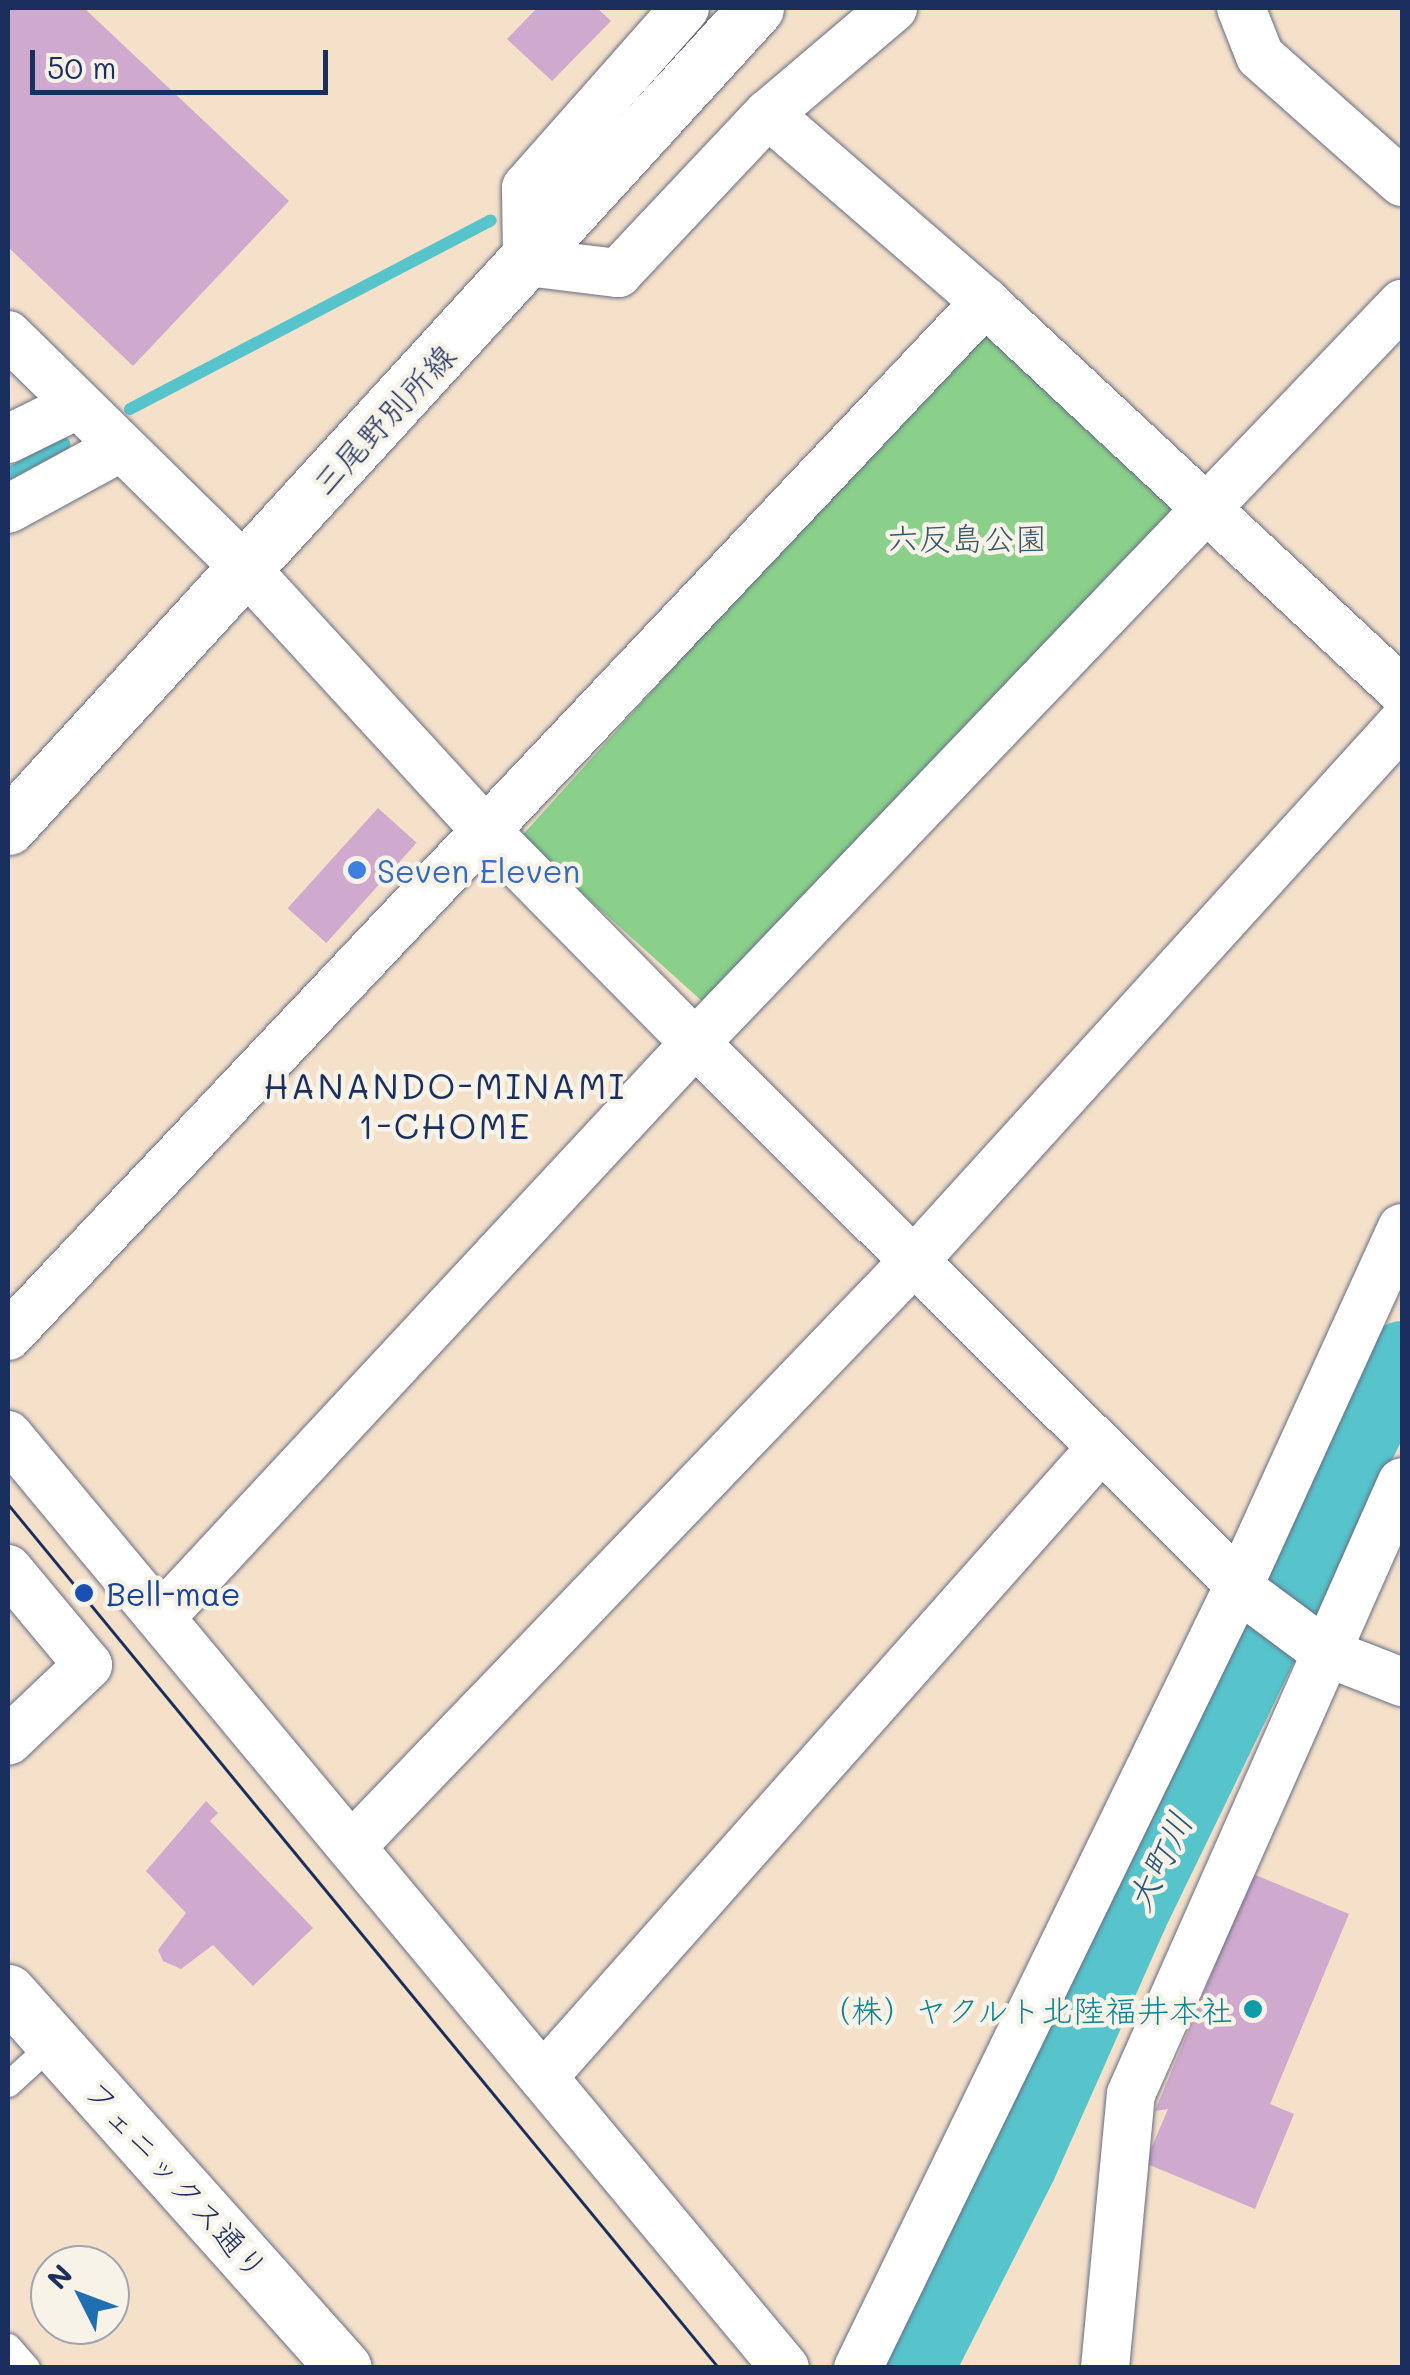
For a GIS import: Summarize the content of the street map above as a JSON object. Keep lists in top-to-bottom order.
{
  "streets": {
    "main road": ["三尾野別所線", "フェニックス通り"]
  },
  "districts": ["HANANDO-MINAMI 1-CHOME"],
  "water": ["大町川"],
  "parks": ["六反島公園"],
  "places": ["Seven Eleven", "Bell-mae", "（株）ヤクルト北陸福井本社"],
  "scale_bar": "50 m",
  "north": "top left"
}
